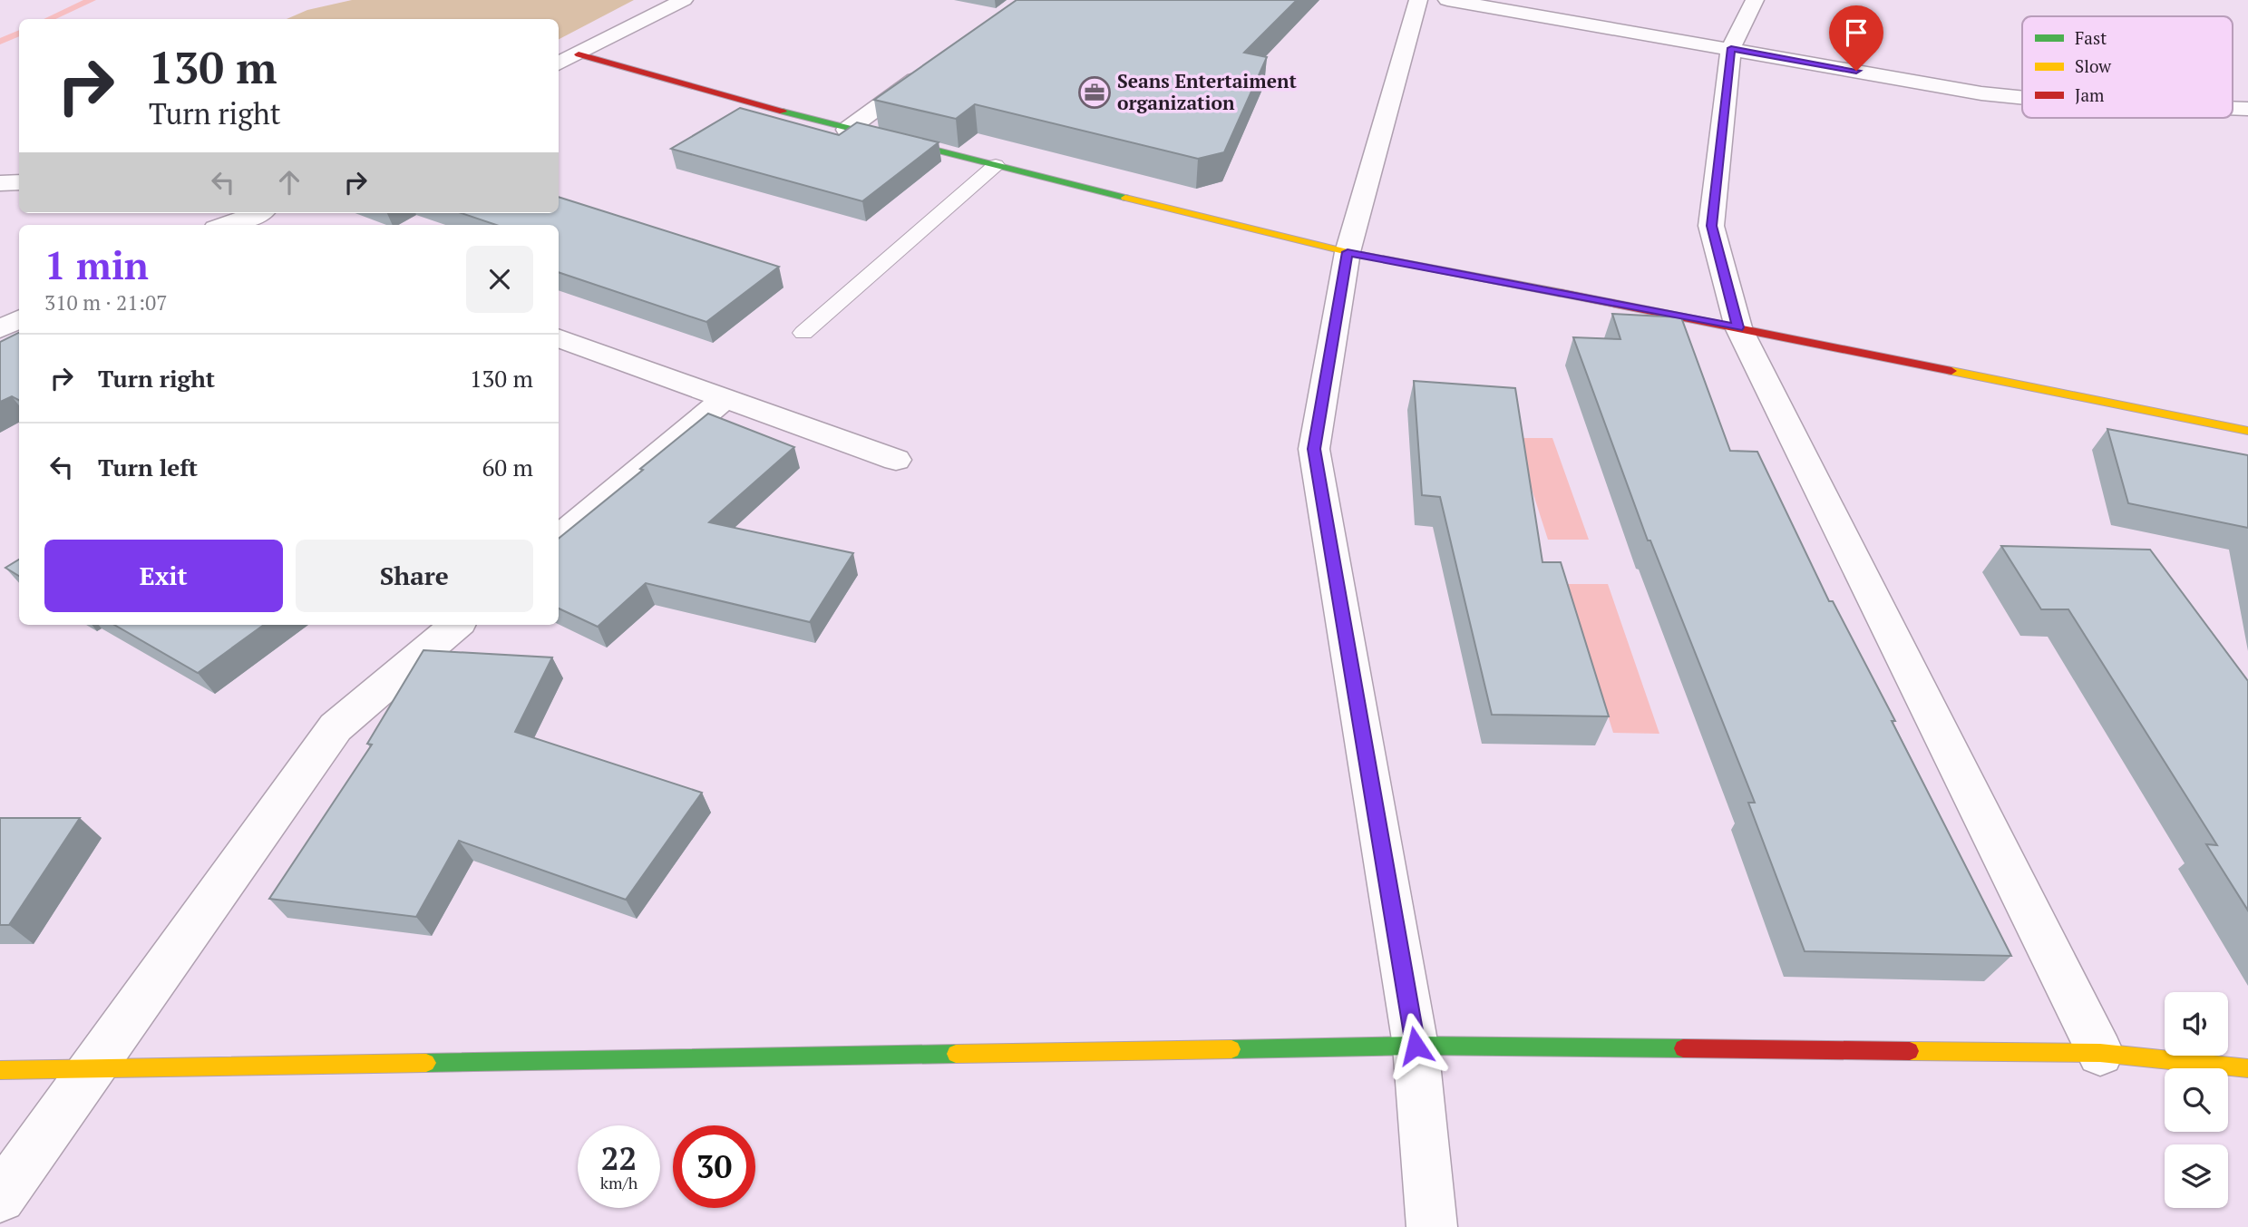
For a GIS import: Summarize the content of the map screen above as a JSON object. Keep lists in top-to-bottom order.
{
  "places": {
    "office": ["Seans Entertaiment organization"]
  },
  "legend": ["Fast", "Slow", "Jam"],
  "page": {
    "turn": ["130 m", "Turn right"],
    "heading": ["1 min", "310 m · 21:07"],
    "list": [
      {
        "name": "Turn right",
        "value": "130 m"
      },
      {
        "name": "Turn left",
        "value": "60 m"
      }
    ],
    "buttons": ["Exit", "Share"],
    "speed": "22 km/h",
    "limit": "30"
  }
}
